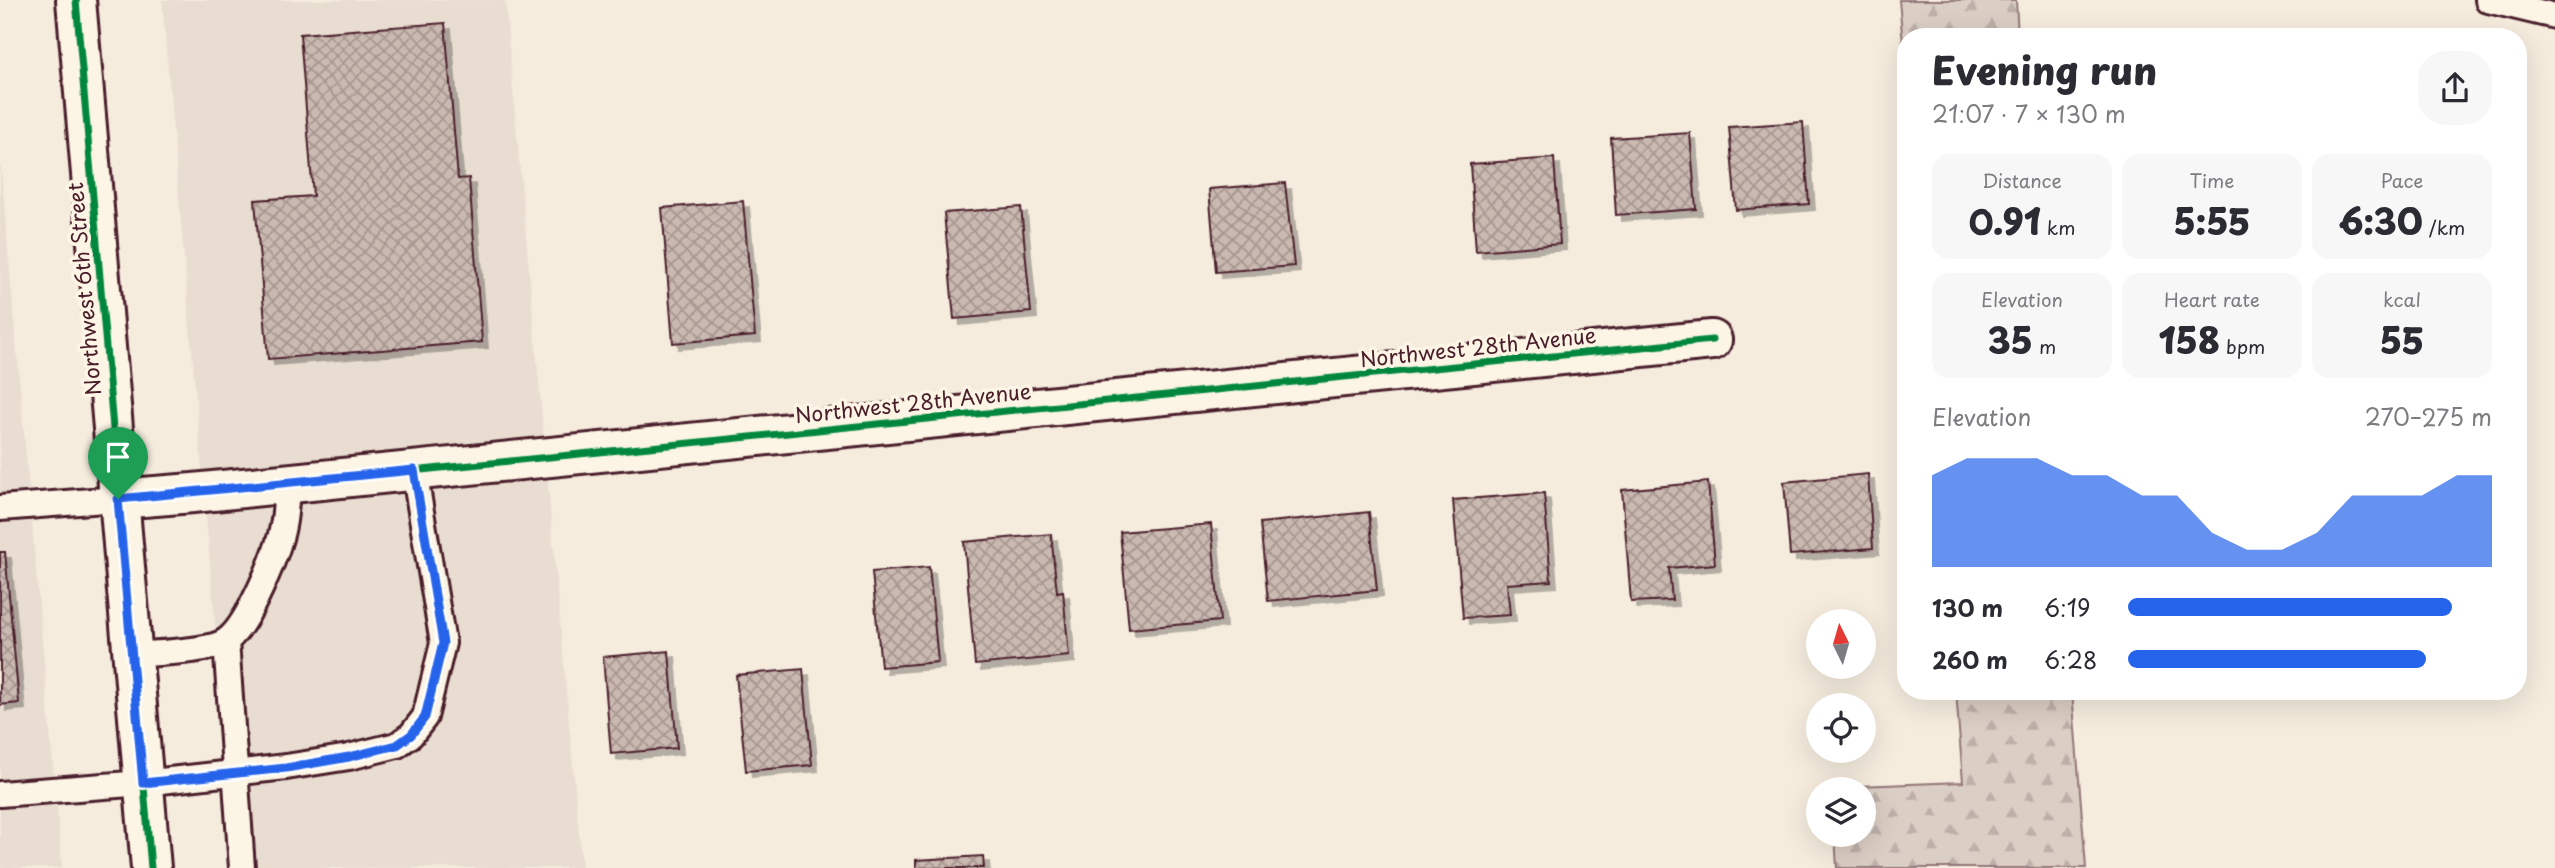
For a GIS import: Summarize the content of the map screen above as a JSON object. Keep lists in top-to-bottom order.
{
  "streets": {
    "street": ["Northwest 6th Street", "Northwest 28th Avenue"]
  },
  "crossings": [
    ["Northwest 6th Street", "Northwest 28th Avenue"]
  ],
  "north": "top",
  "page": {
    "heading": ["Evening run", "21:07 · 7 × 130 m"],
    "stats": [
      ["Distance", "0.91 km"],
      ["Time", "5:55"],
      ["Pace", "6:30 /km"],
      ["Elevation", "35 m"],
      ["Heart rate", "158 bpm"],
      ["kcal", "55"]
    ],
    "chart": ["Elevation", "270–275 m"],
    "list": [
      {
        "name": "130 m",
        "note": "6:19"
      },
      {
        "name": "260 m",
        "note": "6:28"
      }
    ]
  }
}
